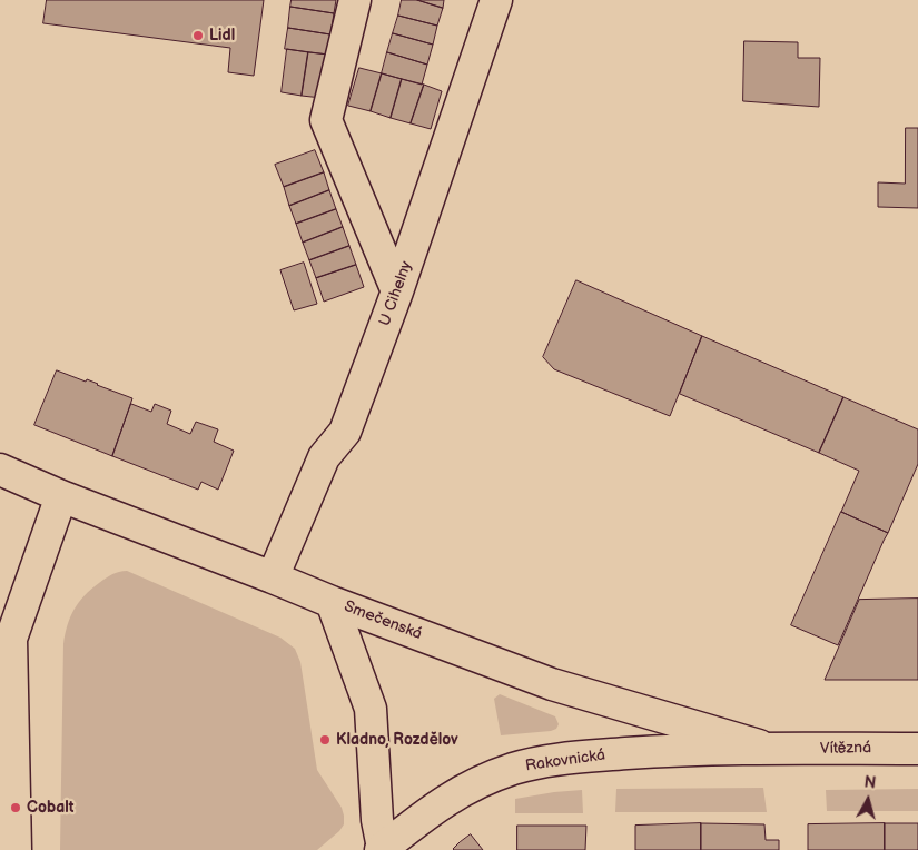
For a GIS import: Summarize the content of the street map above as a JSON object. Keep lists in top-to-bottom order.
{
  "streets": {
    "street": [
      "U Cihelny",
      "Smečenská",
      "Vítězná",
      "Rakovnická"
    ]
  },
  "crossings": [
    ["U Cihelny", "Smečenská"],
    ["Smečenská", "Vítězná"],
    ["Smečenská", "Rakovnická"],
    ["Vítězná", "Rakovnická"]
  ],
  "places": ["Lidl", "Kladno, Rozdělov", "Cobalt"],
  "north": "top"
}
